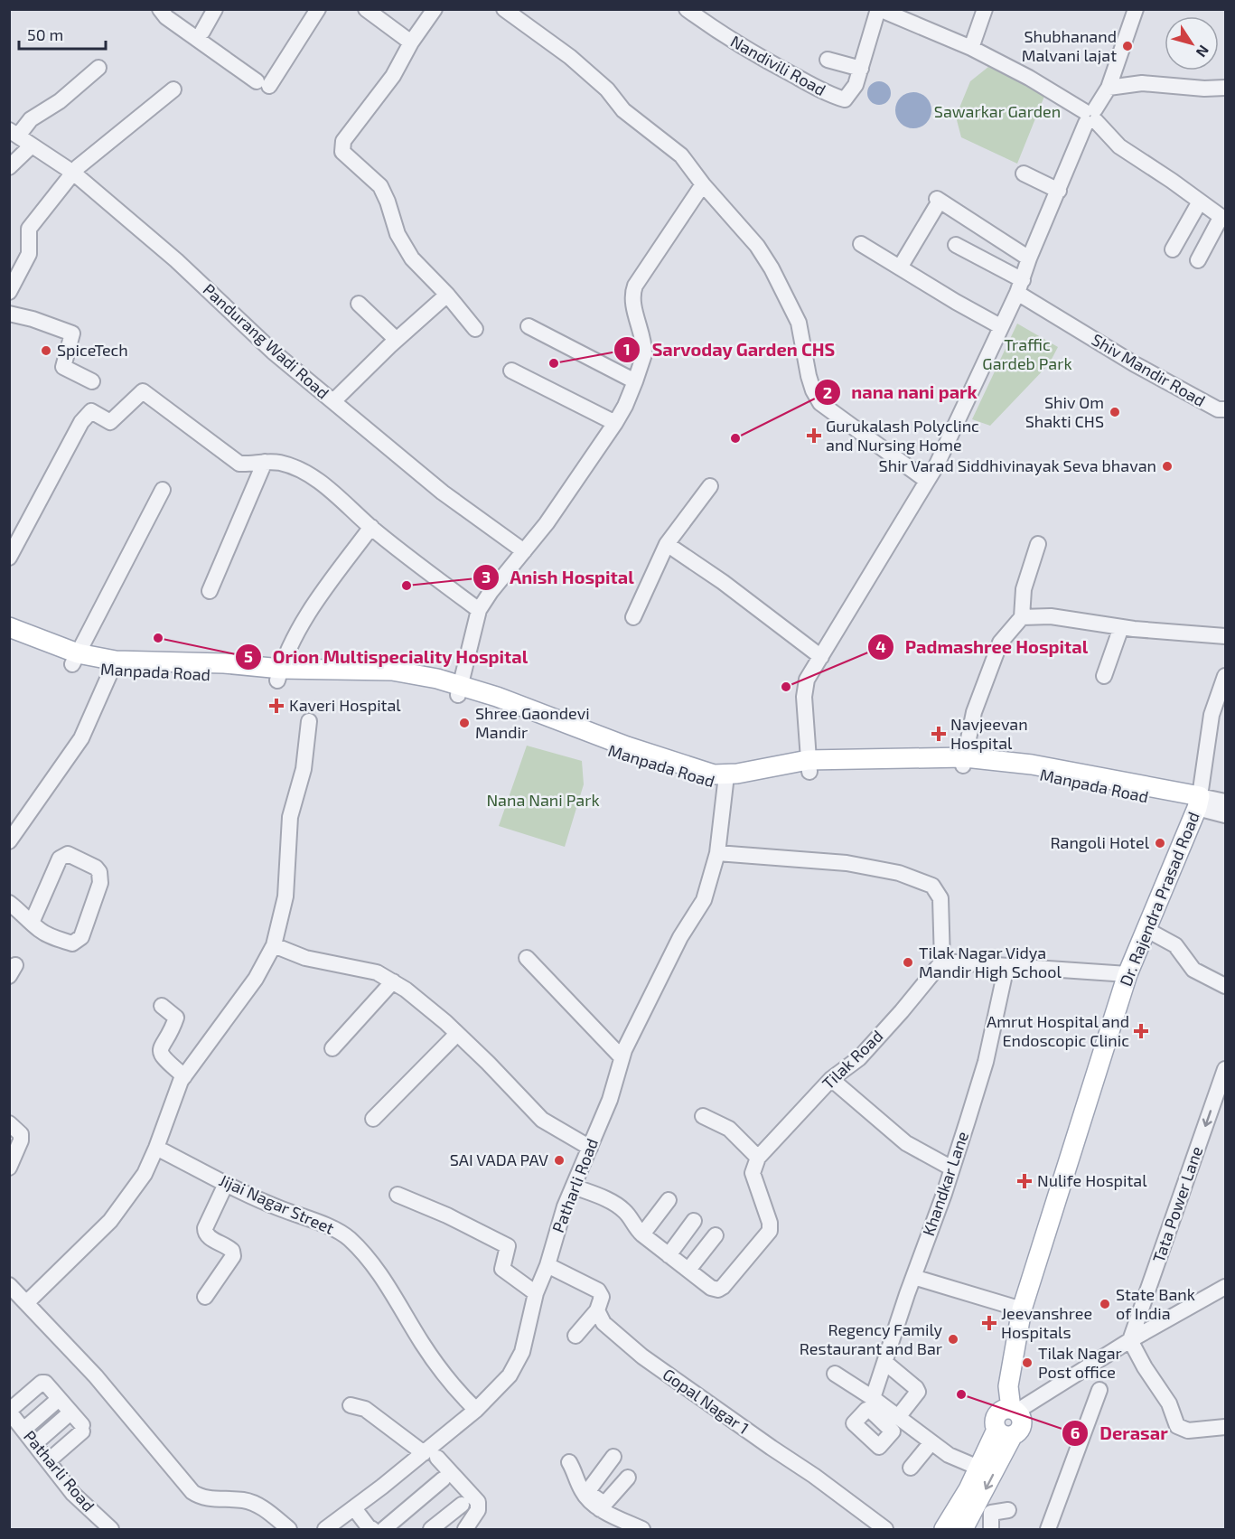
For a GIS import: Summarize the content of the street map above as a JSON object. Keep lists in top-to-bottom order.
{
  "streets": {
    "main road": ["Manpada Road", "Dr. Rajendra Prasad Road"],
    "street": [
      "Nandivili Road",
      "Pandurang Wadi Road",
      "Shiv Mandir Road",
      "Tilak Road",
      "Khandkar Lane",
      "Patharli Road",
      "Jijai Nagar Street",
      "Tata Power Lane",
      "Gopal Nagar 1"
    ]
  },
  "crossings": [
    ["Manpada Road", "Dr. Rajendra Prasad Road"],
    ["Manpada Road", "Patharli Road"],
    ["Patharli Road", "Jijai Nagar Street"],
    ["Patharli Road", "Gopal Nagar 1"]
  ],
  "one_way": ["Tata Power Lane"],
  "parks": ["Sawarkar Garden", "Traffic Gardeb Park", "Nana Nani Park"],
  "places": {
    "other": [
      "Shubhanand Malvani lajat",
      "SpiceTech",
      "Sarvoday Garden CHS",
      "Shiv Om Shakti CHS",
      "nana nani park",
      "Shir Varad Siddhivinayak Seva bhavan",
      "Anish Hospital",
      "Orion Multispeciality Hospital",
      "Padmashree Hospital",
      "Shree Gaondevi Mandir",
      "Rangoli Hotel",
      "Tilak Nagar Vidya Mandir High School",
      "SAI VADA PAV",
      "State Bank of India",
      "Regency Family Restaurant and Bar",
      "Tilak Nagar Post office",
      "Derasar"
    ],
    "health": [
      "Gurukalash Polyclinc and Nursing Home",
      "Kaveri Hospital",
      "Navjeevan Hospital",
      "Amrut Hospital and Endoscopic Clinic",
      "Nulife Hospital",
      "Jeevanshree Hospitals"
    ]
  },
  "scale_bar": "50 m",
  "north": "bottom right"
}
